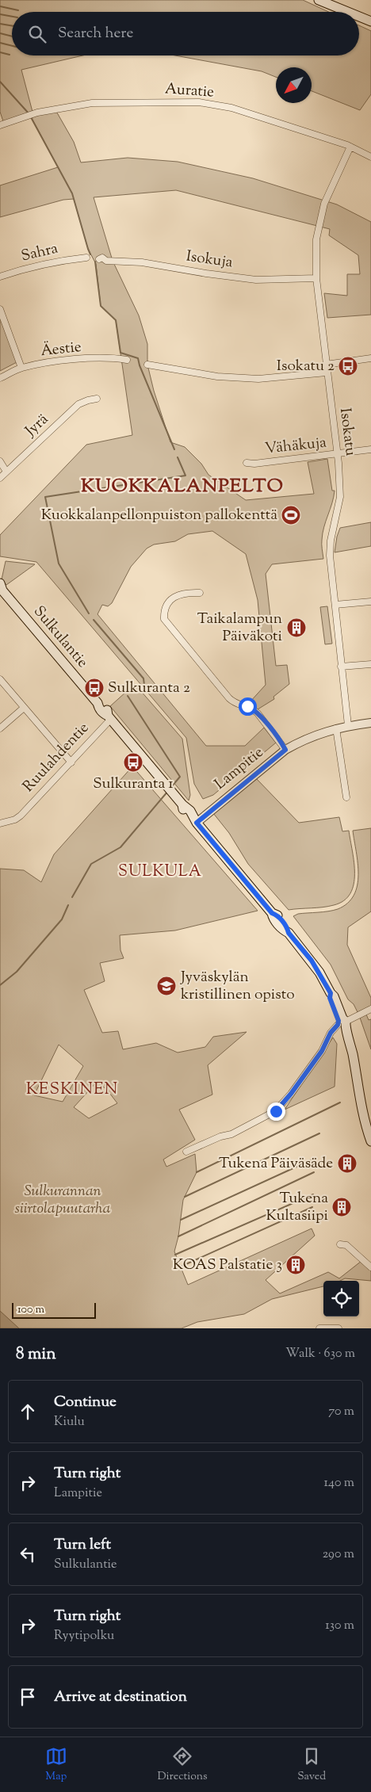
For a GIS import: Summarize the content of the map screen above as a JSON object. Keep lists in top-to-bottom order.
{
  "streets": {
    "main road": ["Sulkulantie"],
    "street": [
      "Auratie",
      "Sahra",
      "Isokuja",
      "Äestie",
      "Jyrä",
      "Isokatu",
      "Vähäkuja",
      "Ruulahdentie",
      "Lampitie"
    ]
  },
  "crossings": [
    ["Auratie", "Isokatu"],
    ["Isokuja", "Isokatu"],
    ["Isokatu", "Vähäkuja"],
    ["Isokatu", "Lampitie"],
    ["Sulkulantie", "Ruulahdentie"],
    ["Sulkulantie", "Lampitie"]
  ],
  "districts": ["KUOKKALANPELTO", "SULKULA", "KESKINEN"],
  "parks": ["Sulkurannan siirtolapuutarha"],
  "places": {
    "bus stop": ["Isokatu 2", "Sulkuranta 2", "Sulkuranta 1"],
    "sports": ["Kuokkalanpellonpuiston pallokenttä"],
    "building": [
      "Taikalampun Päiväkoti",
      "Tukena Päiväsäde",
      "Tukena Kultasiipi",
      "KOAS Palstatie 3"
    ],
    "school or university": ["Jyväskylän kristillinen opisto"]
  },
  "scale_bar": "100 m",
  "north": "bottom left",
  "page": {
    "search": "Search here",
    "scale": "100 m",
    "heading": ["8 min", "Walk · 630 m"],
    "list": [
      ["Continue", "Kiulu", "70 m"],
      ["Turn right", "Lampitie", "140 m"],
      ["Turn left", "Sulkulantie", "290 m"],
      ["Turn right", "Ryytipolku", "130 m"],
      "Arrive at destination"
    ],
    "nav": ["Map", "Directions", "Saved"]
  }
}
